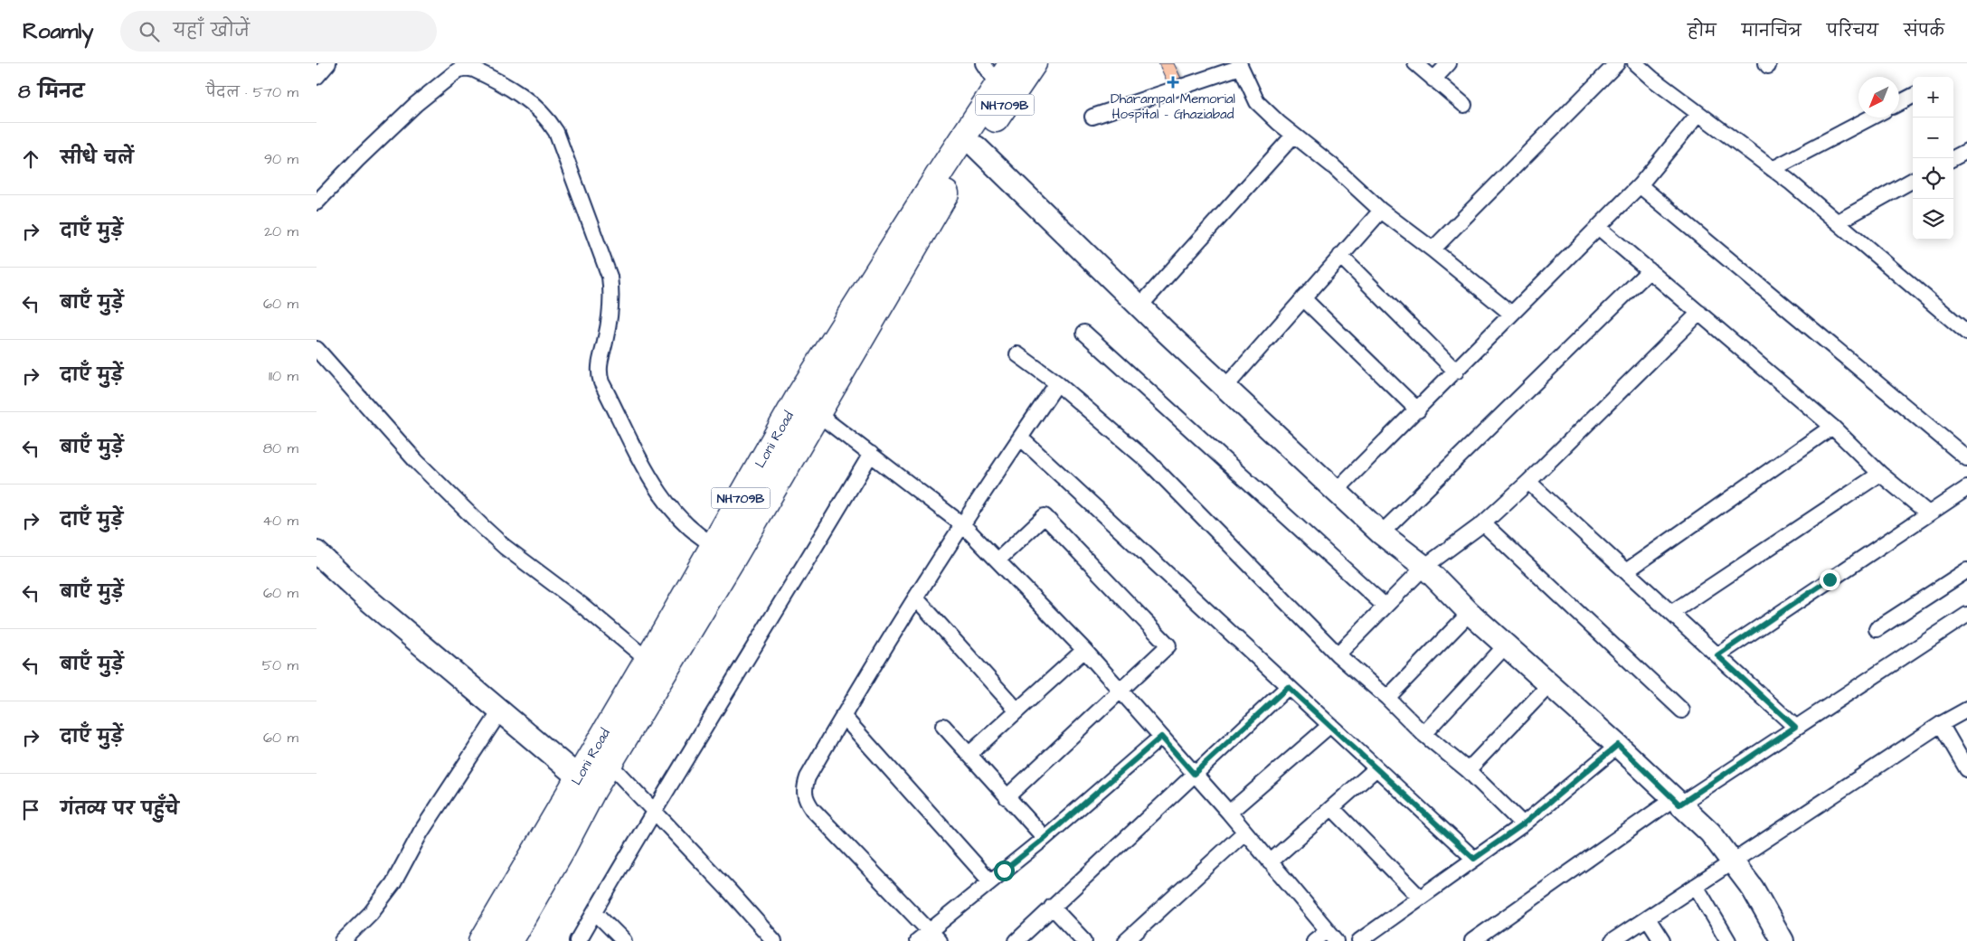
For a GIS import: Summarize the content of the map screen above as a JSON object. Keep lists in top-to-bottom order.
{
  "streets": {
    "highway": ["NH709B", "Loni Road"]
  },
  "places": {
    "health": ["Dharampal Memorial Hospital - Ghaziabad"]
  },
  "north": "bottom left",
  "page": {
    "header": "Roamly",
    "search": "यहाँ खोजें",
    "nav": [
      "होम",
      "मानचित्र",
      "परिचय",
      "संपर्क"
    ],
    "heading": ["8 मिनट", "पैदल · 570 m"],
    "map_buttons": ["+", "−"],
    "list": [
      ["सीधे चलें", "90 m"],
      ["दाएँ मुड़ें", "20 m"],
      ["बाएँ मुड़ें", "60 m"],
      ["दाएँ मुड़ें", "110 m"],
      ["बाएँ मुड़ें", "80 m"],
      ["दाएँ मुड़ें", "40 m"],
      ["बाएँ मुड़ें", "60 m"],
      ["बाएँ मुड़ें", "50 m"],
      ["दाएँ मुड़ें", "60 m"],
      "गंतव्य पर पहुँचे"
    ]
  }
}
